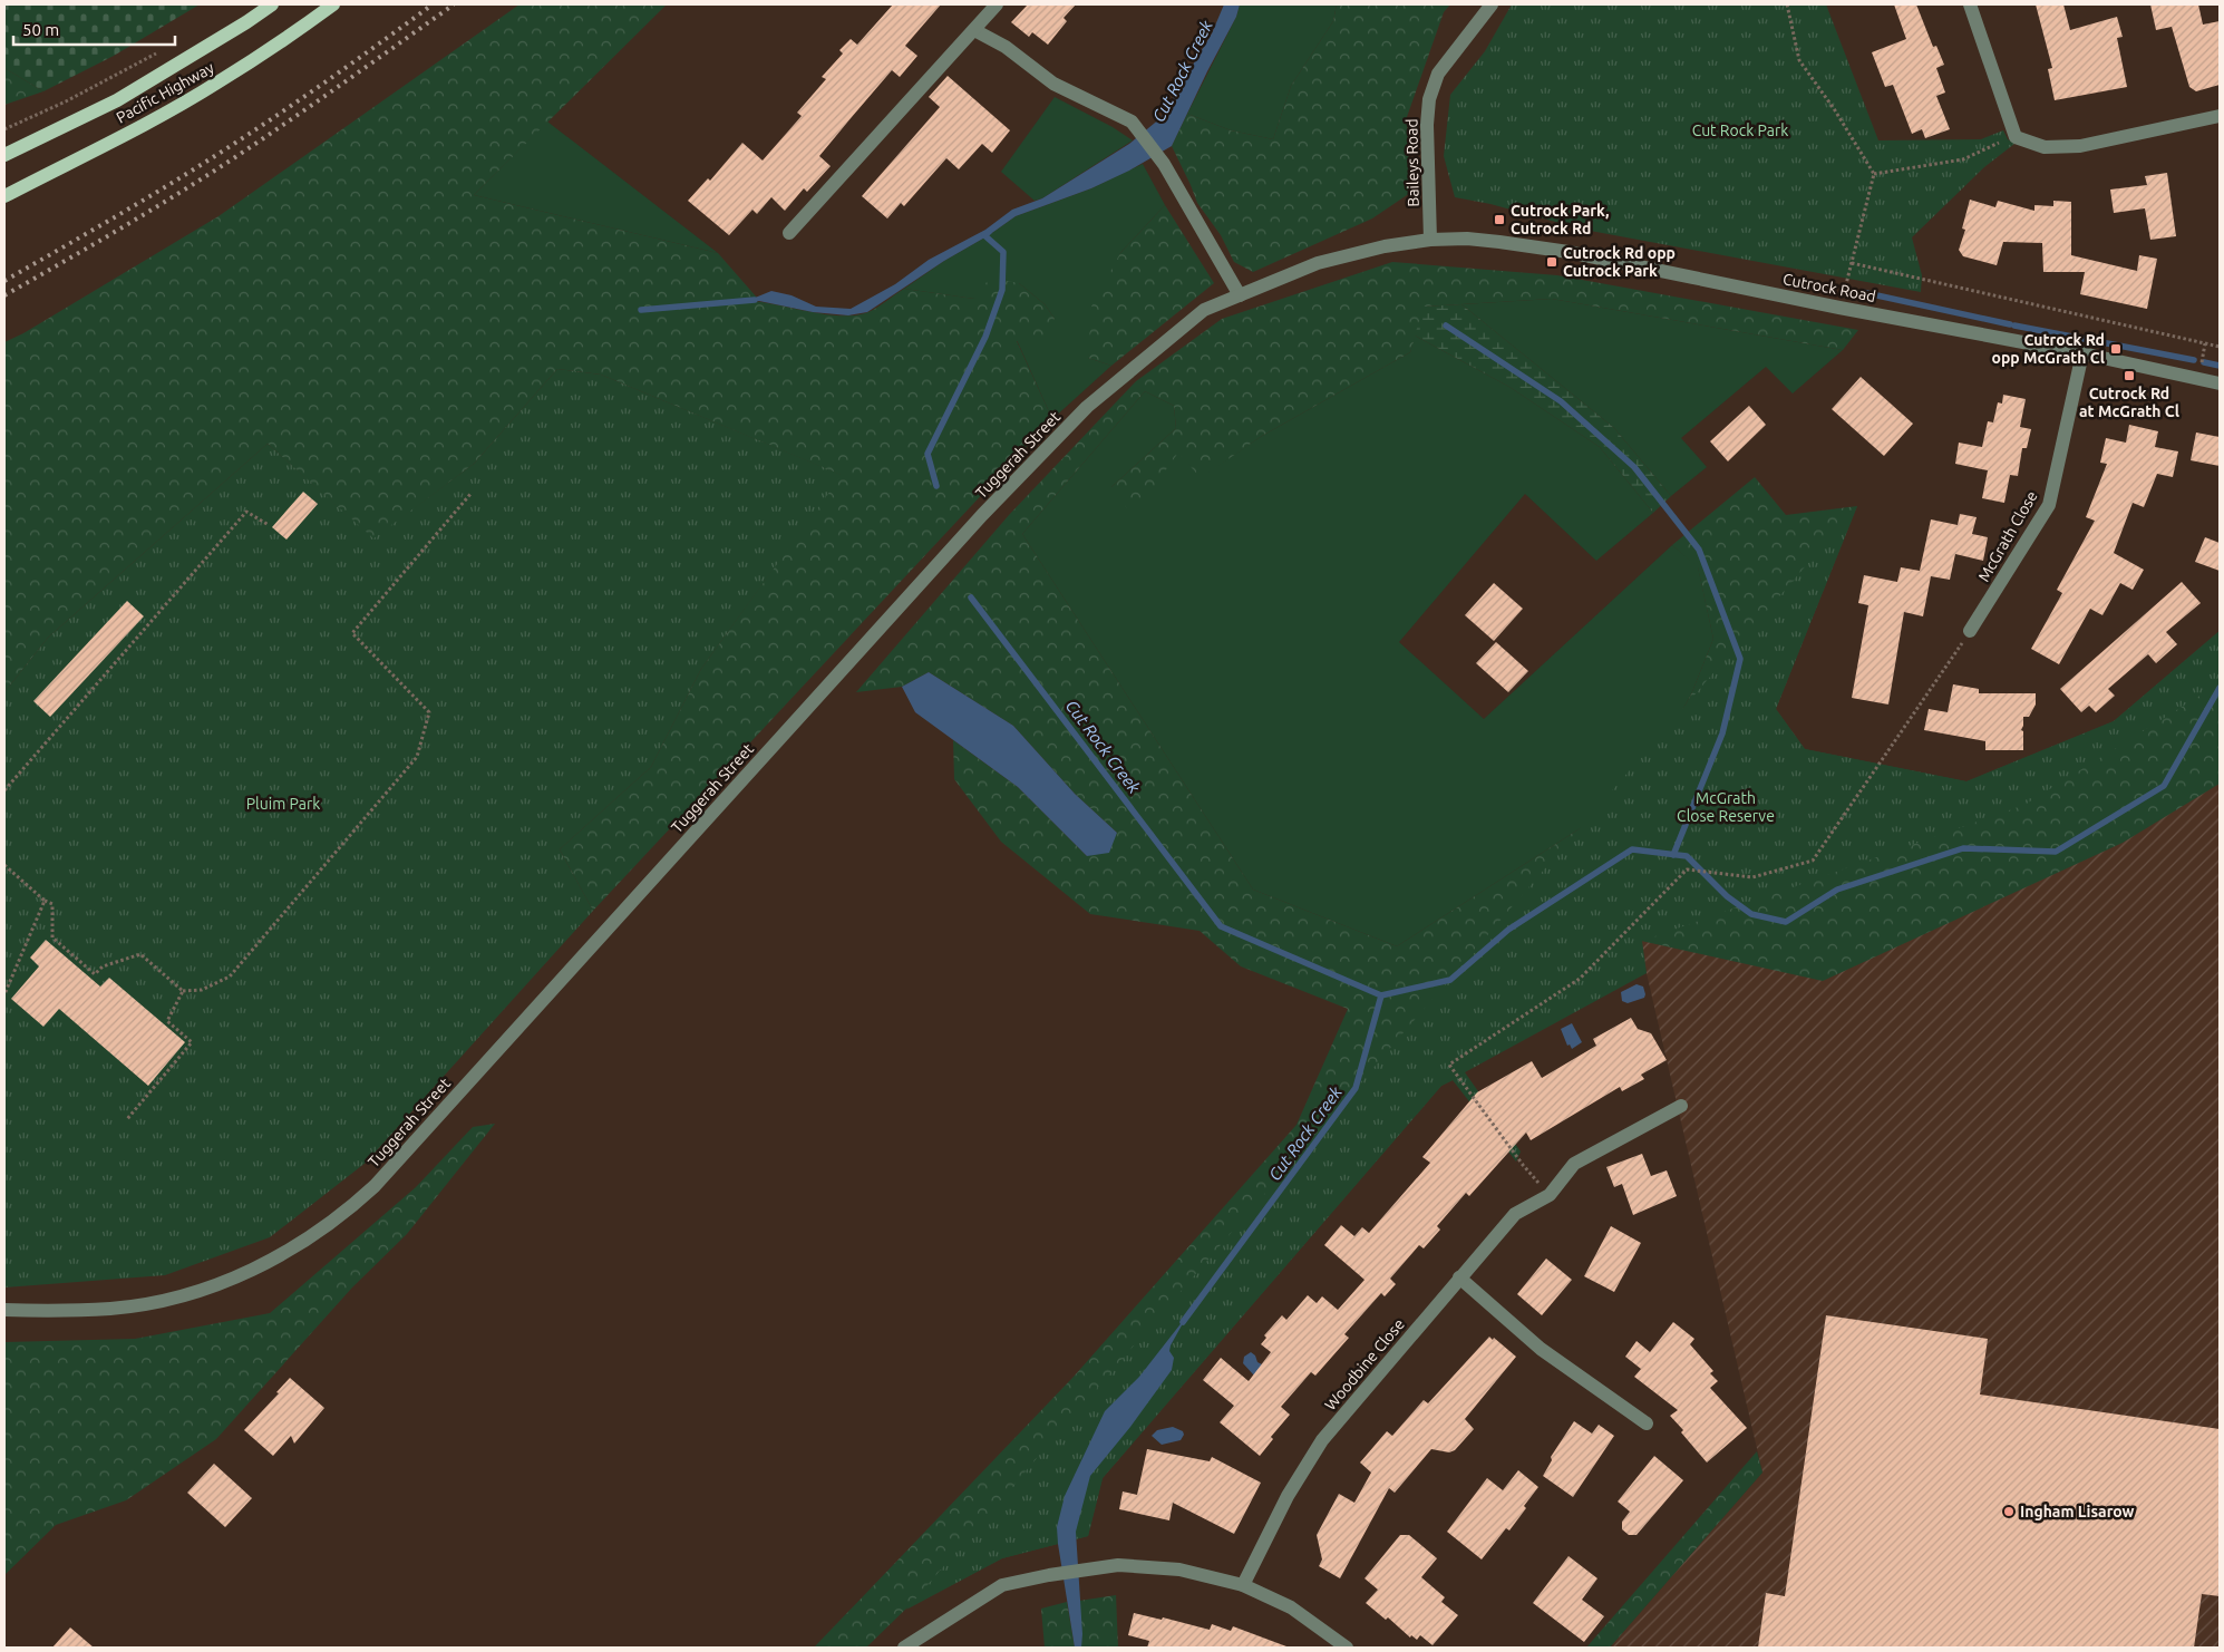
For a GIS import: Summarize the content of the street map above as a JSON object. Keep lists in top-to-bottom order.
{
  "streets": {
    "main road": ["Pacific Highway"],
    "street": [
      "Baileys Road",
      "Cutrock Road",
      "Tuggerah Street",
      "McGrath Close",
      "Woodbine Close"
    ]
  },
  "crossings": [
    ["Baileys Road", "Cutrock Road"],
    ["Baileys Road", "Tuggerah Street"],
    ["Cutrock Road", "Tuggerah Street"],
    ["Cutrock Road", "McGrath Close"]
  ],
  "water": ["Cut Rock Creek"],
  "parks": ["Cut Rock Park", "McGrath Close Reserve", "Pluim Park"],
  "places": {
    "transit": [
      "Cutrock Park, Cutrock Rd",
      "Cutrock Rd opp Cutrock Park",
      "Cutrock Rd opp McGrath Cl",
      "Cutrock Rd at McGrath Cl"
    ],
    "other": ["Ingham Lisarow"]
  },
  "scale_bar": "50 m"
}
